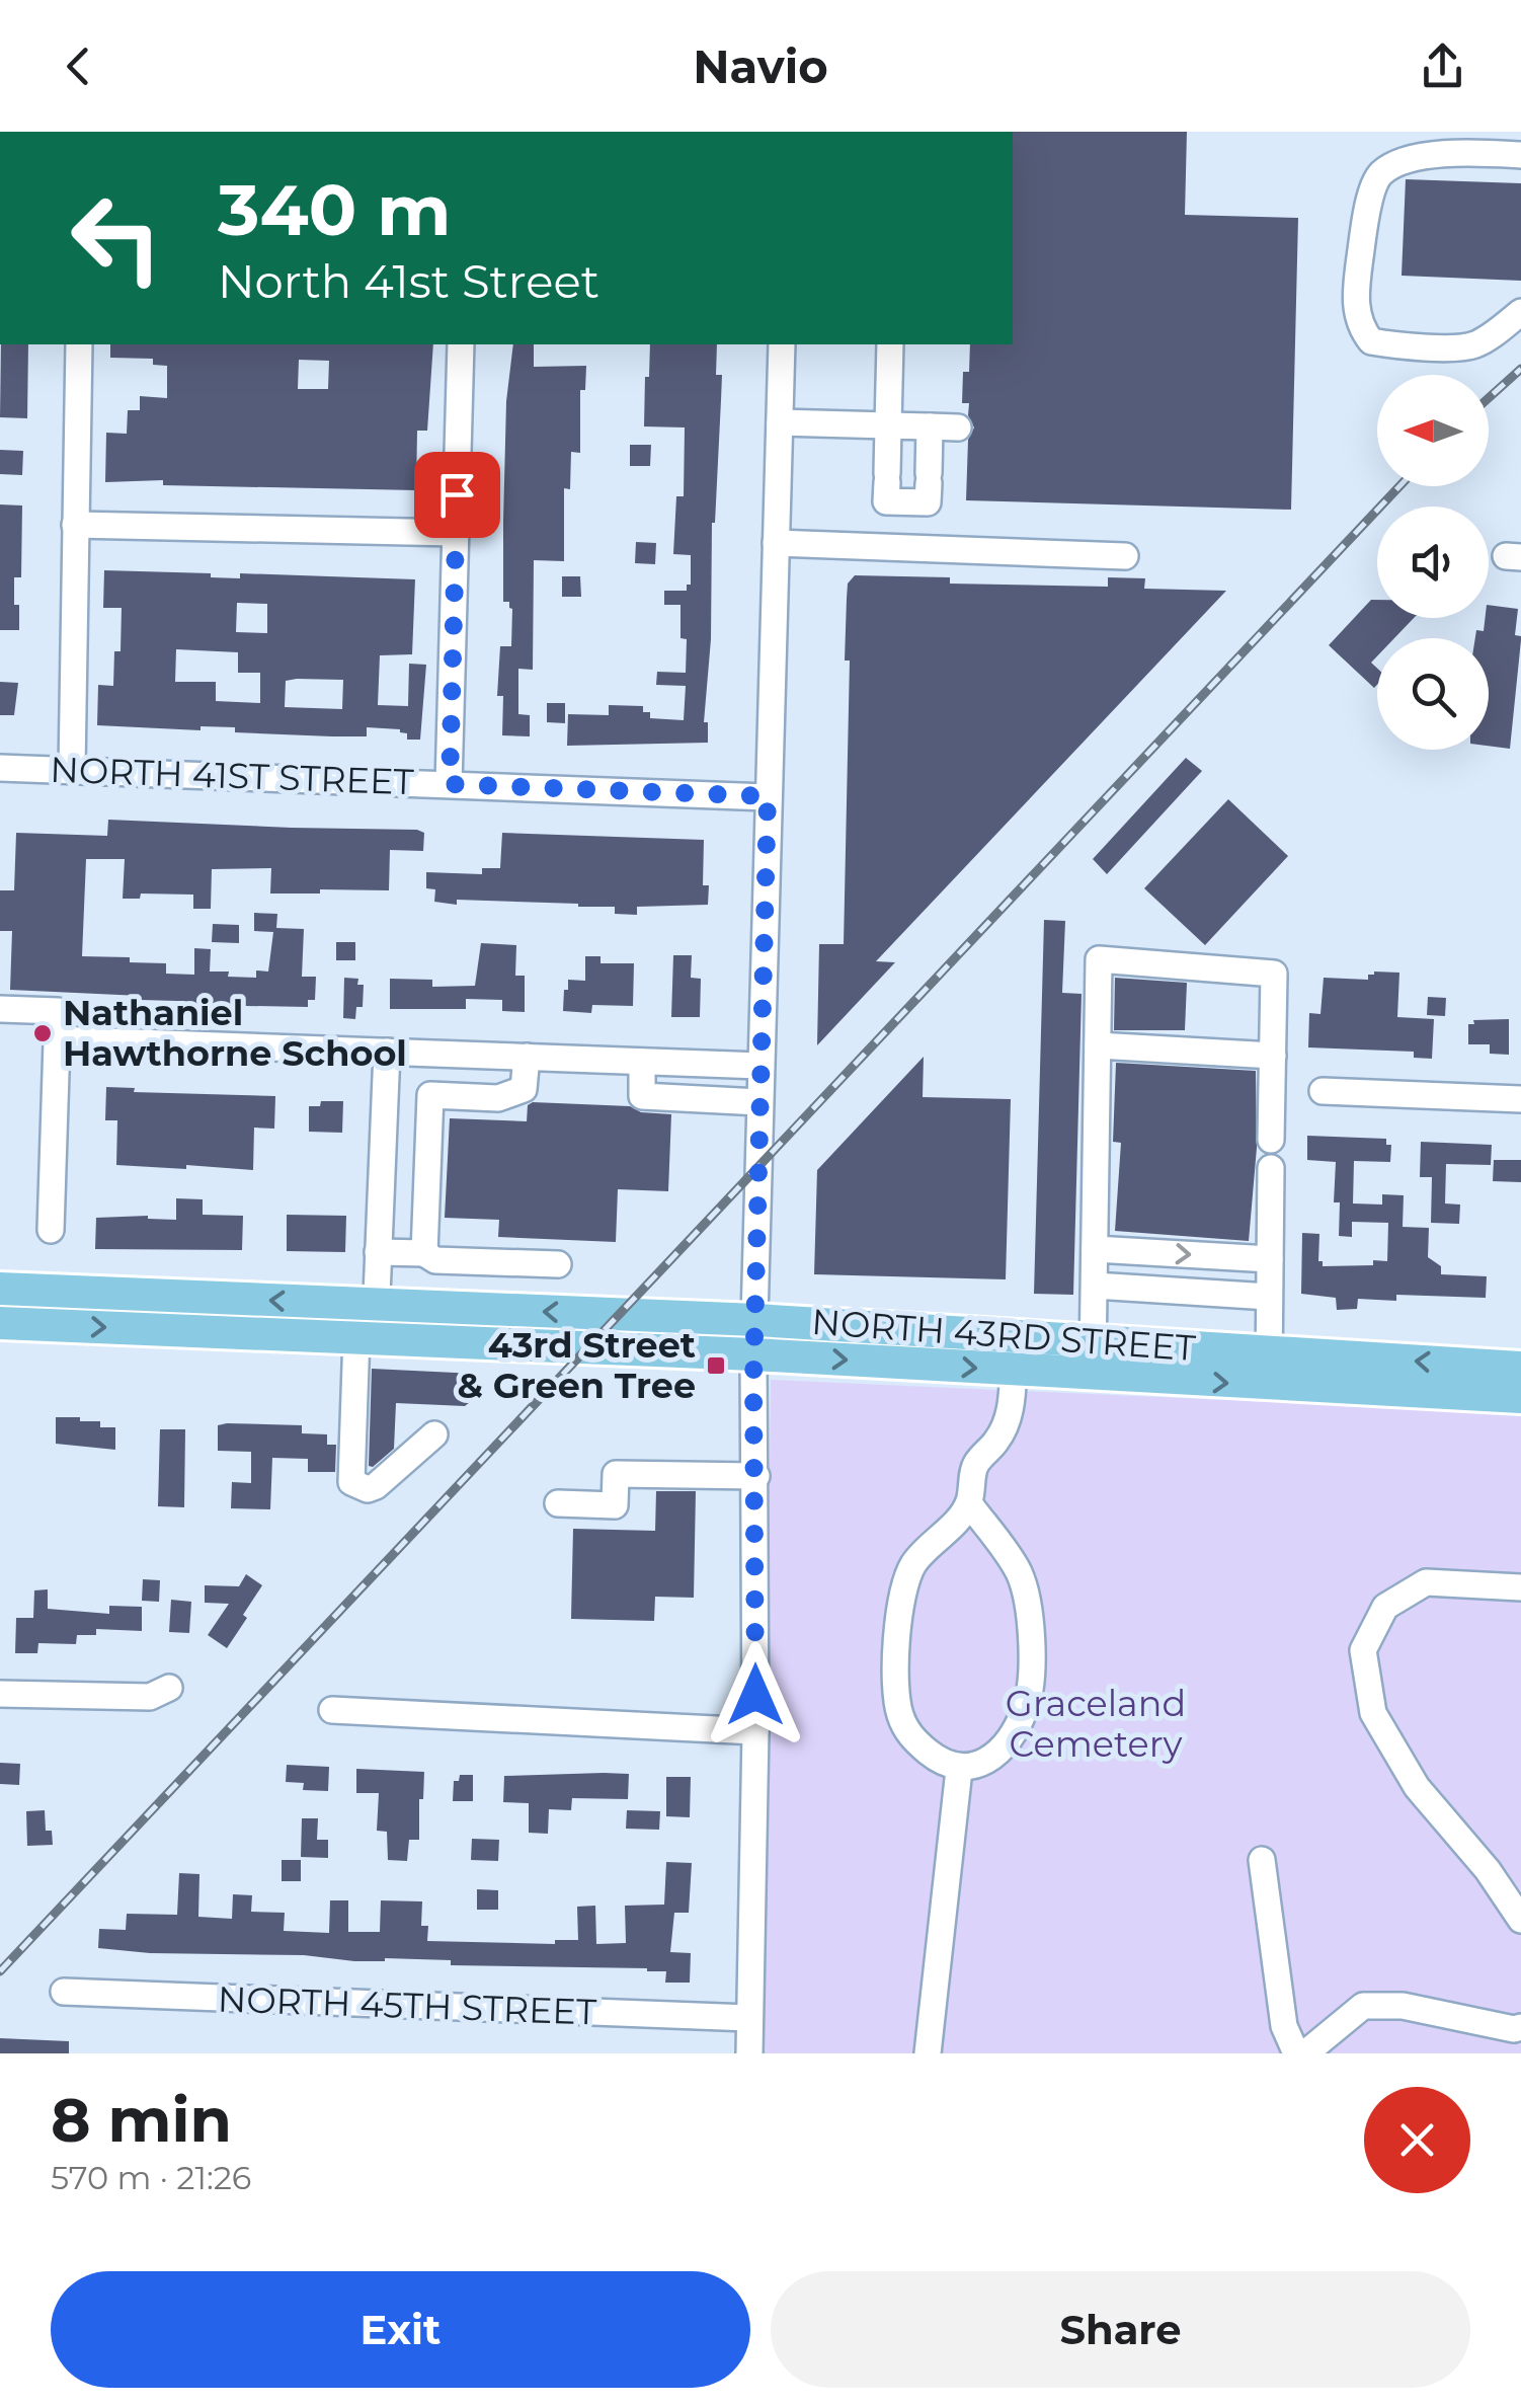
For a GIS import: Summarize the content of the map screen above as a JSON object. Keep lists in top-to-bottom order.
{
  "streets": {
    "main road": ["NORTH 43RD STREET"],
    "street": ["NORTH 41ST STREET", "NORTH 45TH STREET"]
  },
  "parks": ["Graceland Cemetery"],
  "places": {
    "other": ["Nathaniel Hawthorne School"],
    "transit": ["43rd Street & Green Tree"]
  },
  "north": "left",
  "page": {
    "header": "Navio",
    "turn": ["340 m", "North 41st Street"],
    "heading": ["8 min", "570 m · 21:26"],
    "buttons": ["Exit", "Share"]
  }
}
